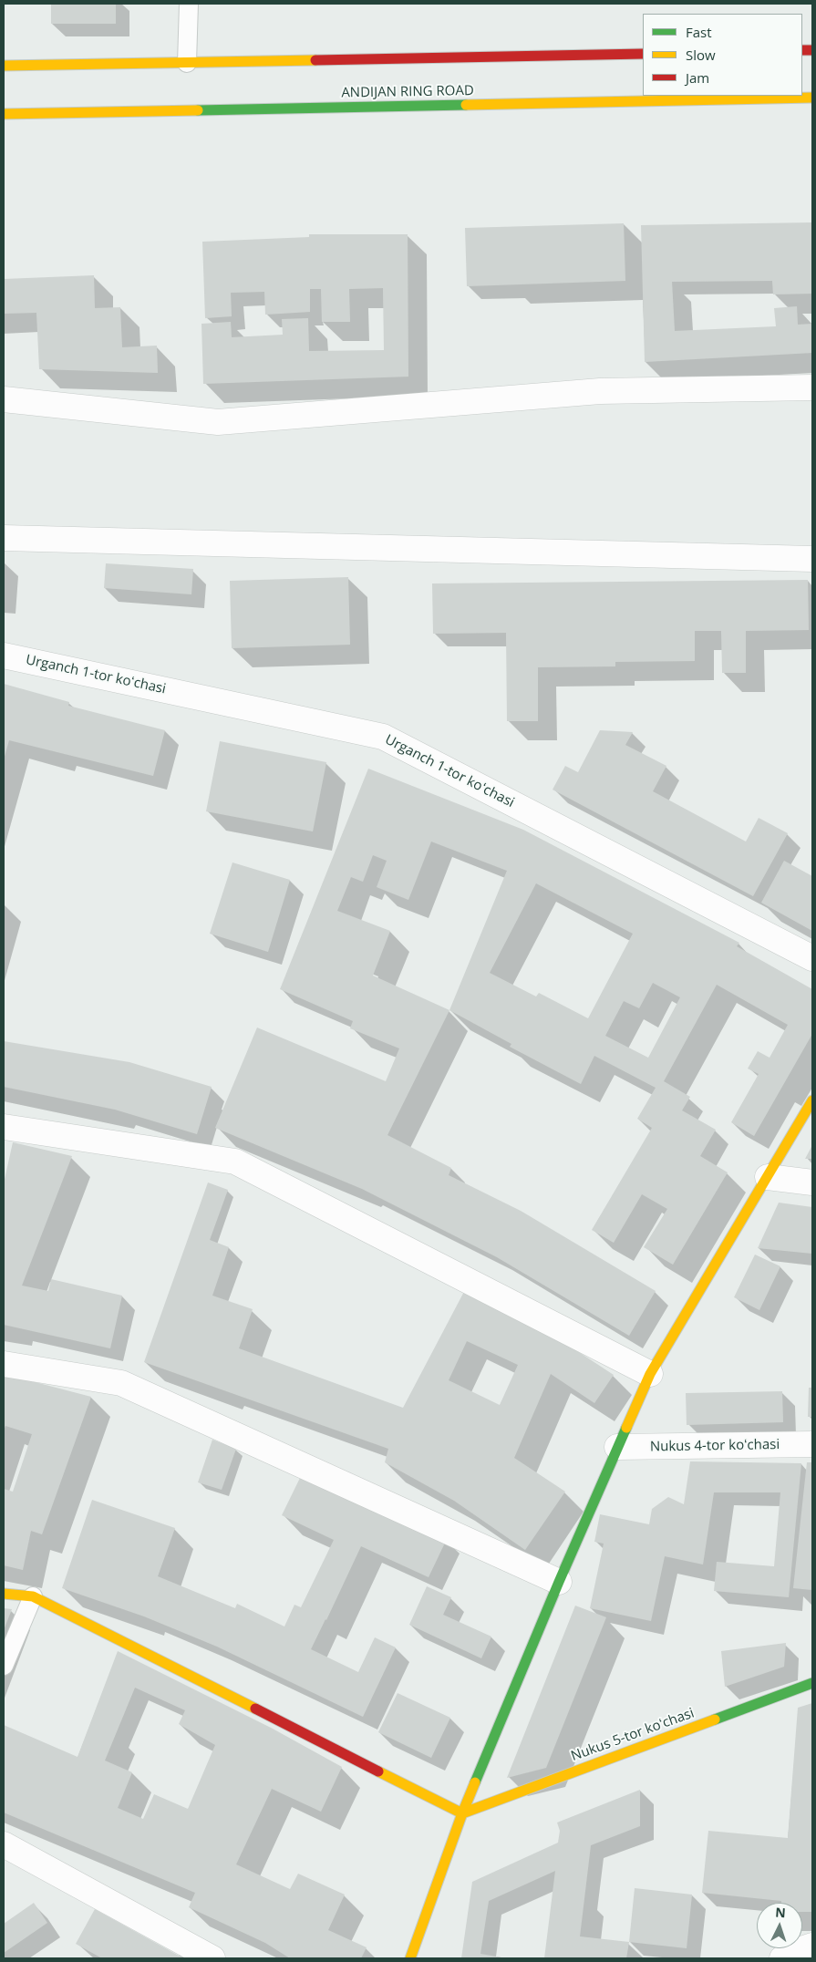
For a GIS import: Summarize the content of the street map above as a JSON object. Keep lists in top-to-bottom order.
{
  "streets": {
    "main road": ["ANDIJAN RING ROAD", "Nukus 5-tor koʻchasi"],
    "street": ["Urganch 1-tor koʻchasi", "Nukus 4-tor koʻchasi"]
  },
  "legend": ["Fast", "Slow", "Jam"],
  "north": "top"
}
